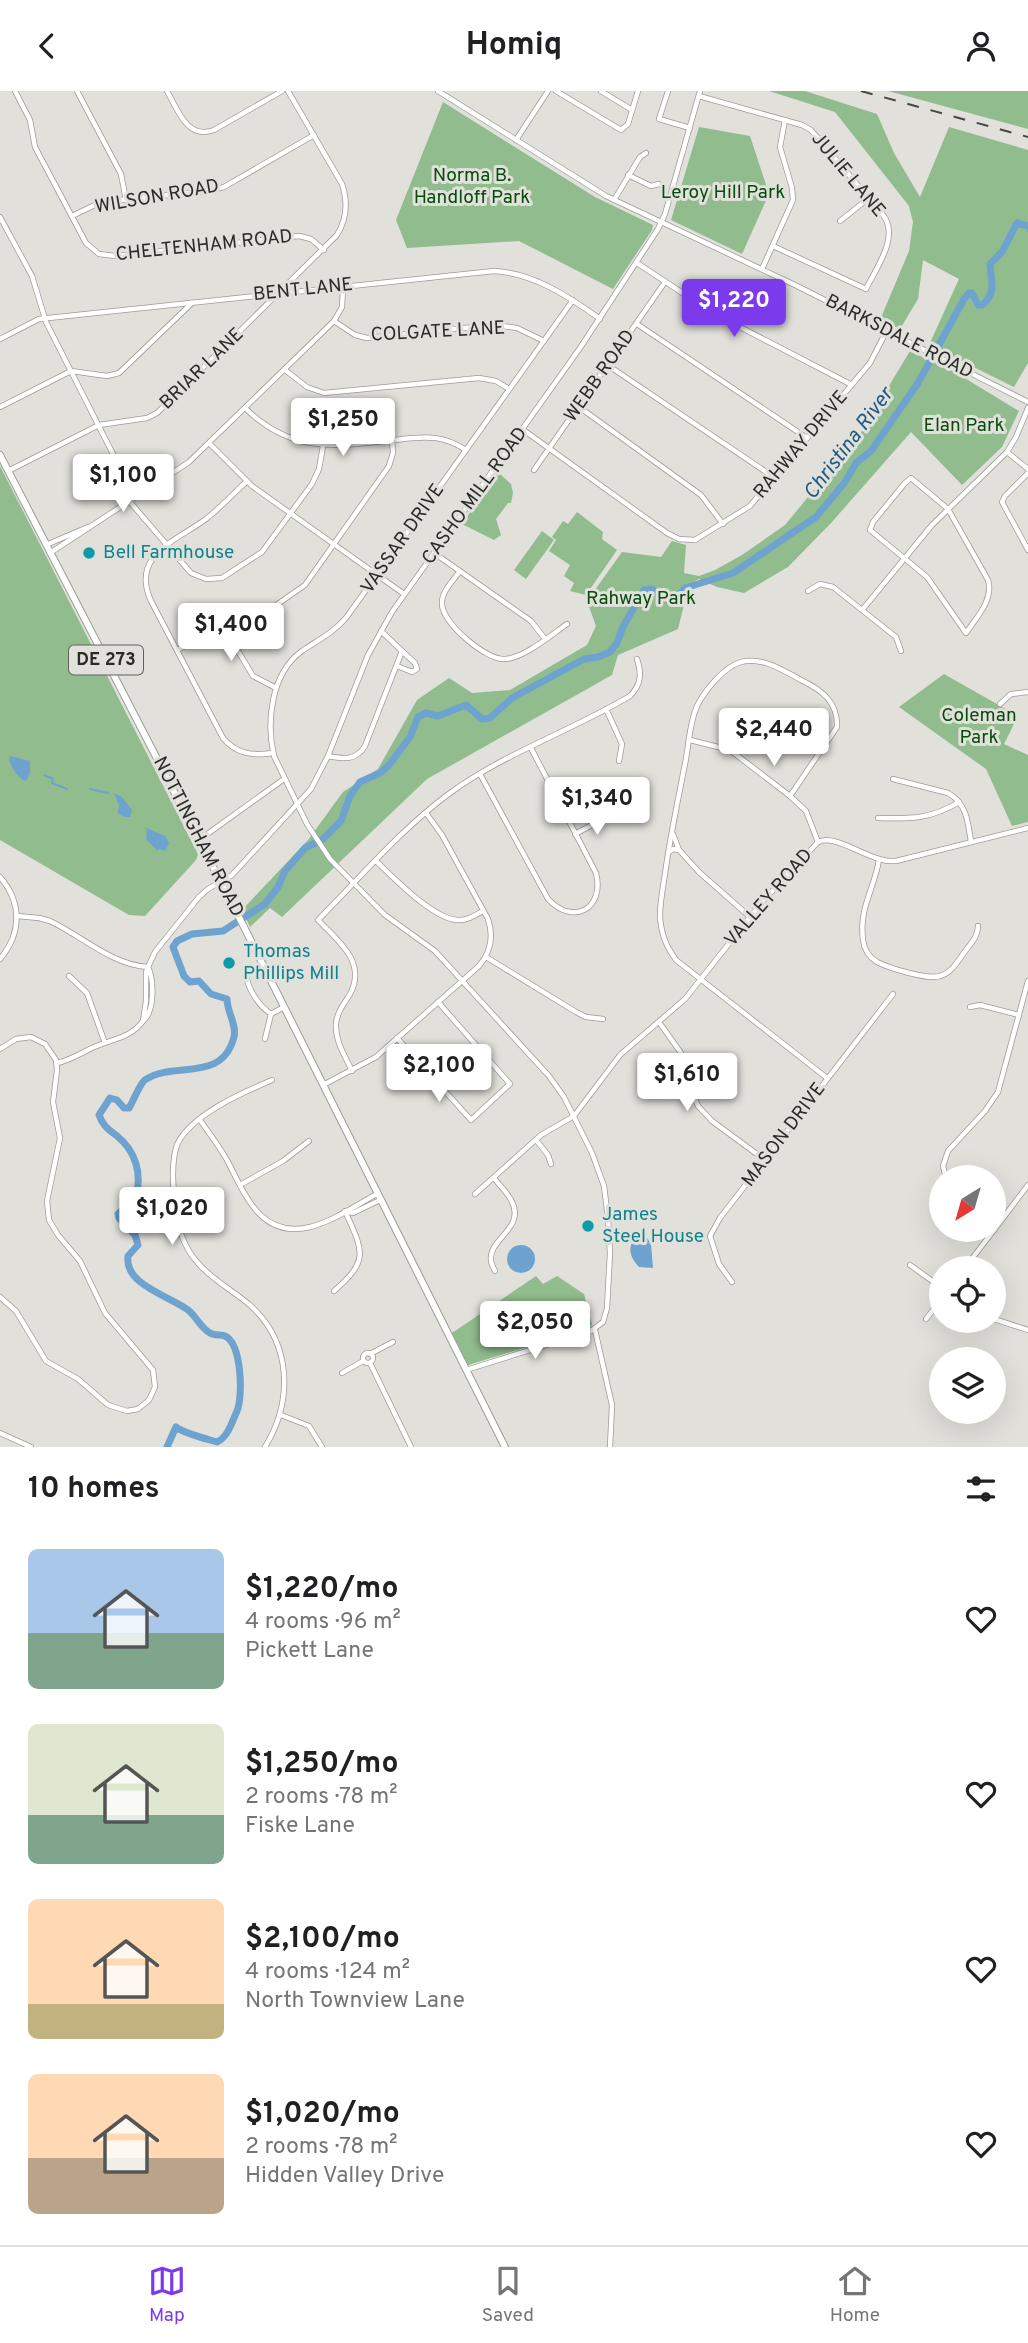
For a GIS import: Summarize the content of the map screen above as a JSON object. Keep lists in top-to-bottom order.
{
  "streets": {
    "main road": ["DE 273", "NOTTINGHAM ROAD"],
    "street": [
      "JULIE LANE",
      "WILSON ROAD",
      "CHELTENHAM ROAD",
      "BENT LANE",
      "COLGATE LANE",
      "BARKSDALE ROAD",
      "BRIAR LANE",
      "WEBB ROAD",
      "RAHWAY DRIVE",
      "CASHO MILL ROAD",
      "VASSAR DRIVE",
      "VALLEY ROAD",
      "MASON DRIVE"
    ]
  },
  "crossings": [
    ["JULIE LANE", "CASHO MILL ROAD"],
    ["WILSON ROAD", "CHELTENHAM ROAD"],
    ["WILSON ROAD", "BRIAR LANE"],
    ["CHELTENHAM ROAD", "BRIAR LANE"],
    ["BENT LANE", "BRIAR LANE"],
    ["BENT LANE", "CASHO MILL ROAD"],
    ["BENT LANE", "VASSAR DRIVE"],
    ["COLGATE LANE", "VASSAR DRIVE"],
    ["BARKSDALE ROAD", "RAHWAY DRIVE"],
    ["BARKSDALE ROAD", "CASHO MILL ROAD"],
    ["BRIAR LANE", "NOTTINGHAM ROAD"],
    ["WEBB ROAD", "RAHWAY DRIVE"],
    ["RAHWAY DRIVE", "CASHO MILL ROAD"],
    ["CASHO MILL ROAD", "VASSAR DRIVE"],
    ["CASHO MILL ROAD", "NOTTINGHAM ROAD"],
    ["VASSAR DRIVE", "VALLEY ROAD"]
  ],
  "water": ["Christina River"],
  "parks": [
    "Norma B. Handloff Park",
    "Leroy Hill Park",
    "Elan Park",
    "Rahway Park",
    "Coleman Park"
  ],
  "places": ["Bell Farmhouse", "Thomas Phillips Mill", "James Steel House"],
  "north": "bottom left",
  "page": {
    "header": "Homiq",
    "price": [
      "$1,220",
      "$1,250",
      "$1,100",
      "$1,400",
      "$2,440",
      "$1,340",
      "$2,100",
      "$1,610",
      "$1,020",
      "$2,050"
    ],
    "heading": "10 homes",
    "list": [
      {
        "name": "$1,220/mo",
        "note": "4 rooms · 96 m² · Pickett Lane"
      },
      {
        "name": "$1,250/mo",
        "note": "2 rooms · 78 m² · Fiske Lane"
      },
      {
        "name": "$2,100/mo",
        "note": "4 rooms · 124 m² · North Townview Lane"
      },
      {
        "name": "$1,020/mo",
        "note": "2 rooms · 78 m² · Hidden Valley Drive"
      }
    ],
    "tabs": ["Map", "Saved", "Home"]
  }
}
